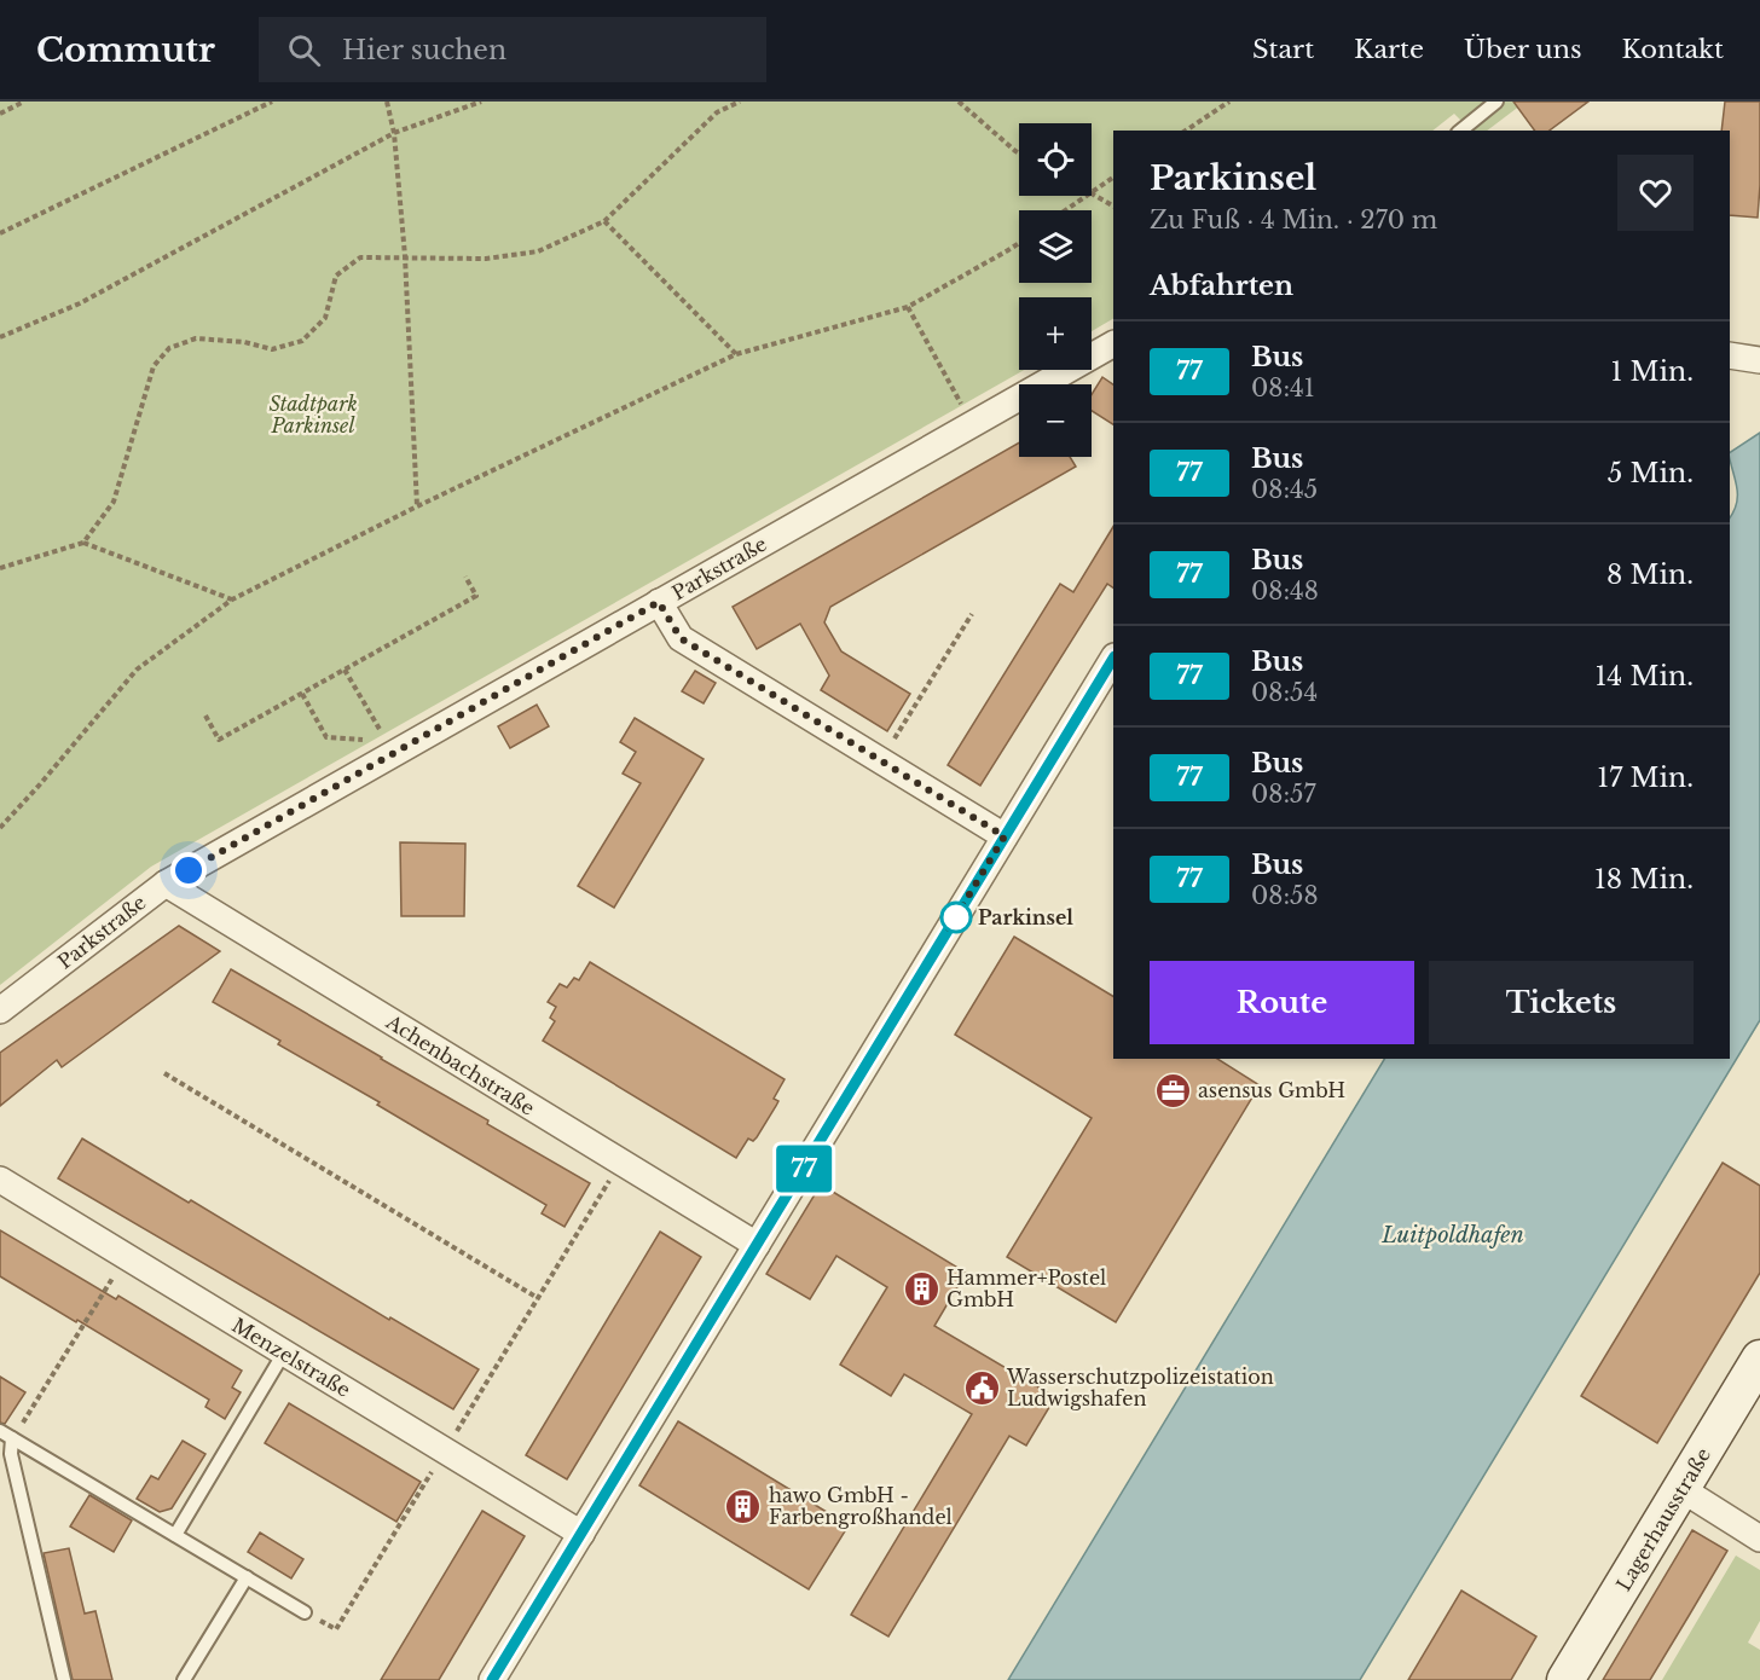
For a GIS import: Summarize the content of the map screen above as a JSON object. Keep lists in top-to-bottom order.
{
  "streets": {
    "street": [
      "Parkstraße",
      "Achenbachstraße",
      "Menzelstraße",
      "Lagerhausstraße"
    ]
  },
  "crossings": [
    ["Parkstraße", "Achenbachstraße"]
  ],
  "water": ["Luitpoldhafen"],
  "parks": ["Stadtpark Parkinsel"],
  "places": {
    "other": ["Parkinsel"],
    "office": ["asensus GmbH"],
    "building": ["Hammer+Postel GmbH", "hawo GmbH - Farbengroßhandel"],
    "public building": ["Wasserschutzpolizeistation Ludwigshafen"]
  },
  "lines": ["bus line 77"],
  "page": {
    "header": "Commutr",
    "search": "Hier suchen",
    "nav": [
      "Start",
      "Karte",
      "Über uns",
      "Kontakt"
    ],
    "on_map": "77",
    "map_buttons": ["+", "−"],
    "heading": [
      ["Parkinsel", "Zu Fuß · 4 Min. · 270 m"],
      "Abfahrten"
    ],
    "list": [
      {
        "mark": "77",
        "name": "Bus",
        "note": "08:41",
        "value": "1 Min."
      },
      {
        "mark": "77",
        "name": "Bus",
        "note": "08:45",
        "value": "5 Min."
      },
      {
        "mark": "77",
        "name": "Bus",
        "note": "08:48",
        "value": "8 Min."
      },
      {
        "mark": "77",
        "name": "Bus",
        "note": "08:54",
        "value": "14 Min."
      },
      {
        "mark": "77",
        "name": "Bus",
        "note": "08:57",
        "value": "17 Min."
      },
      {
        "mark": "77",
        "name": "Bus",
        "note": "08:58",
        "value": "18 Min."
      }
    ],
    "buttons": ["Route", "Tickets"]
  }
}
